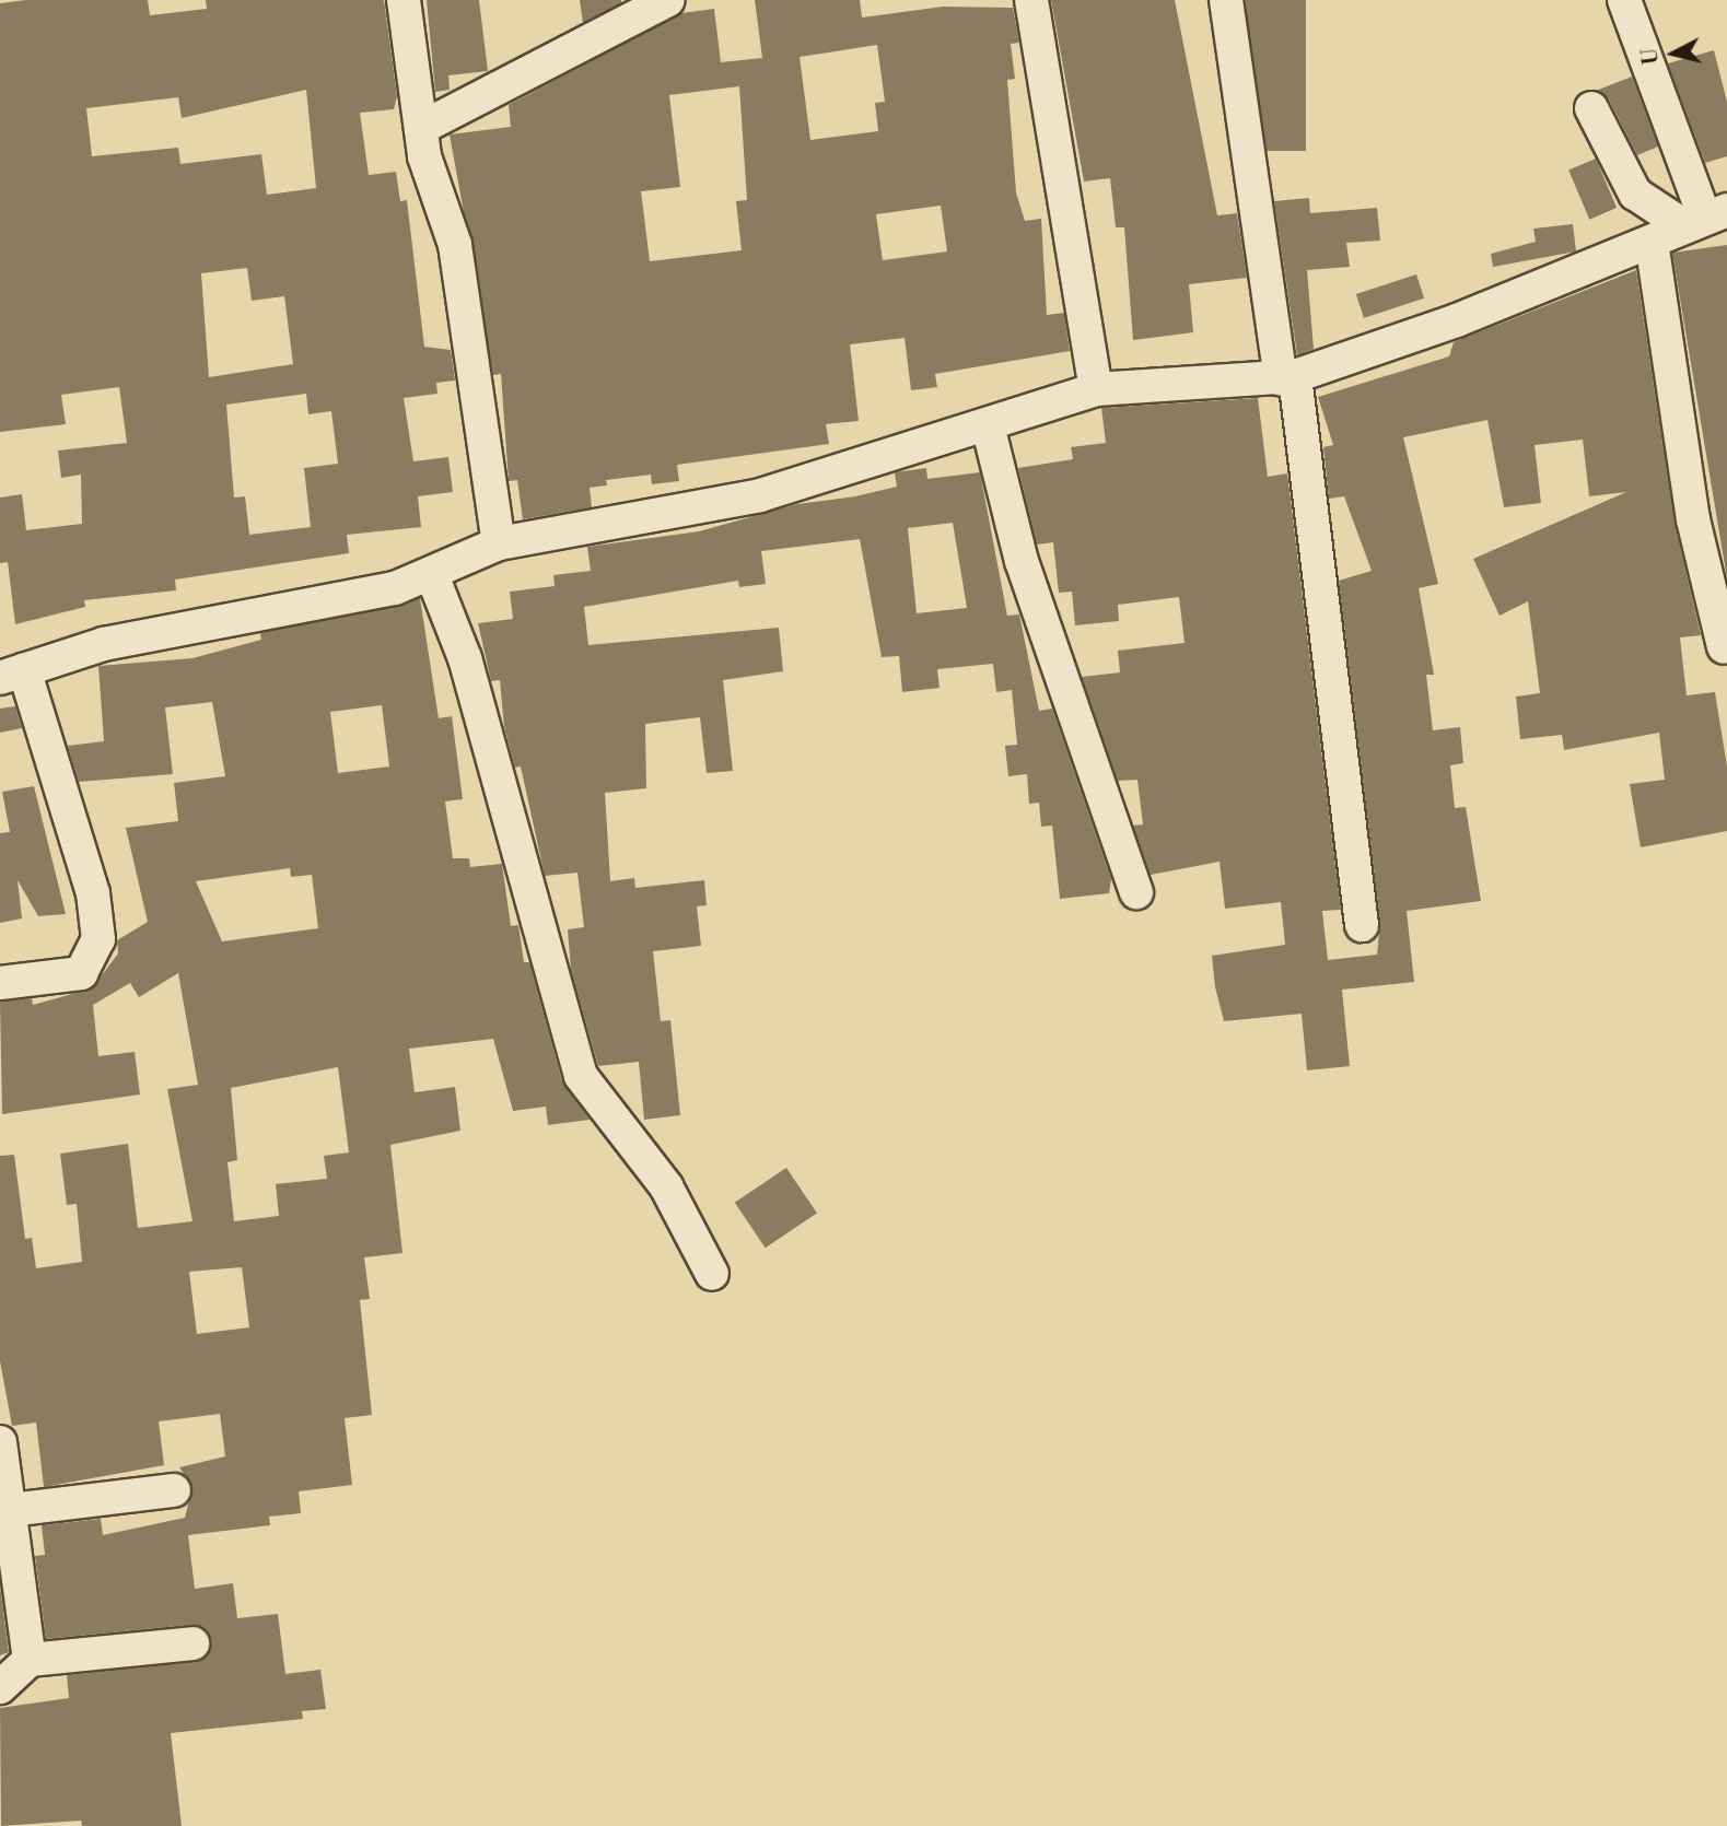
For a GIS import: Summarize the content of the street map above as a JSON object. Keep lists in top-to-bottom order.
{
  "north": "left"
}
